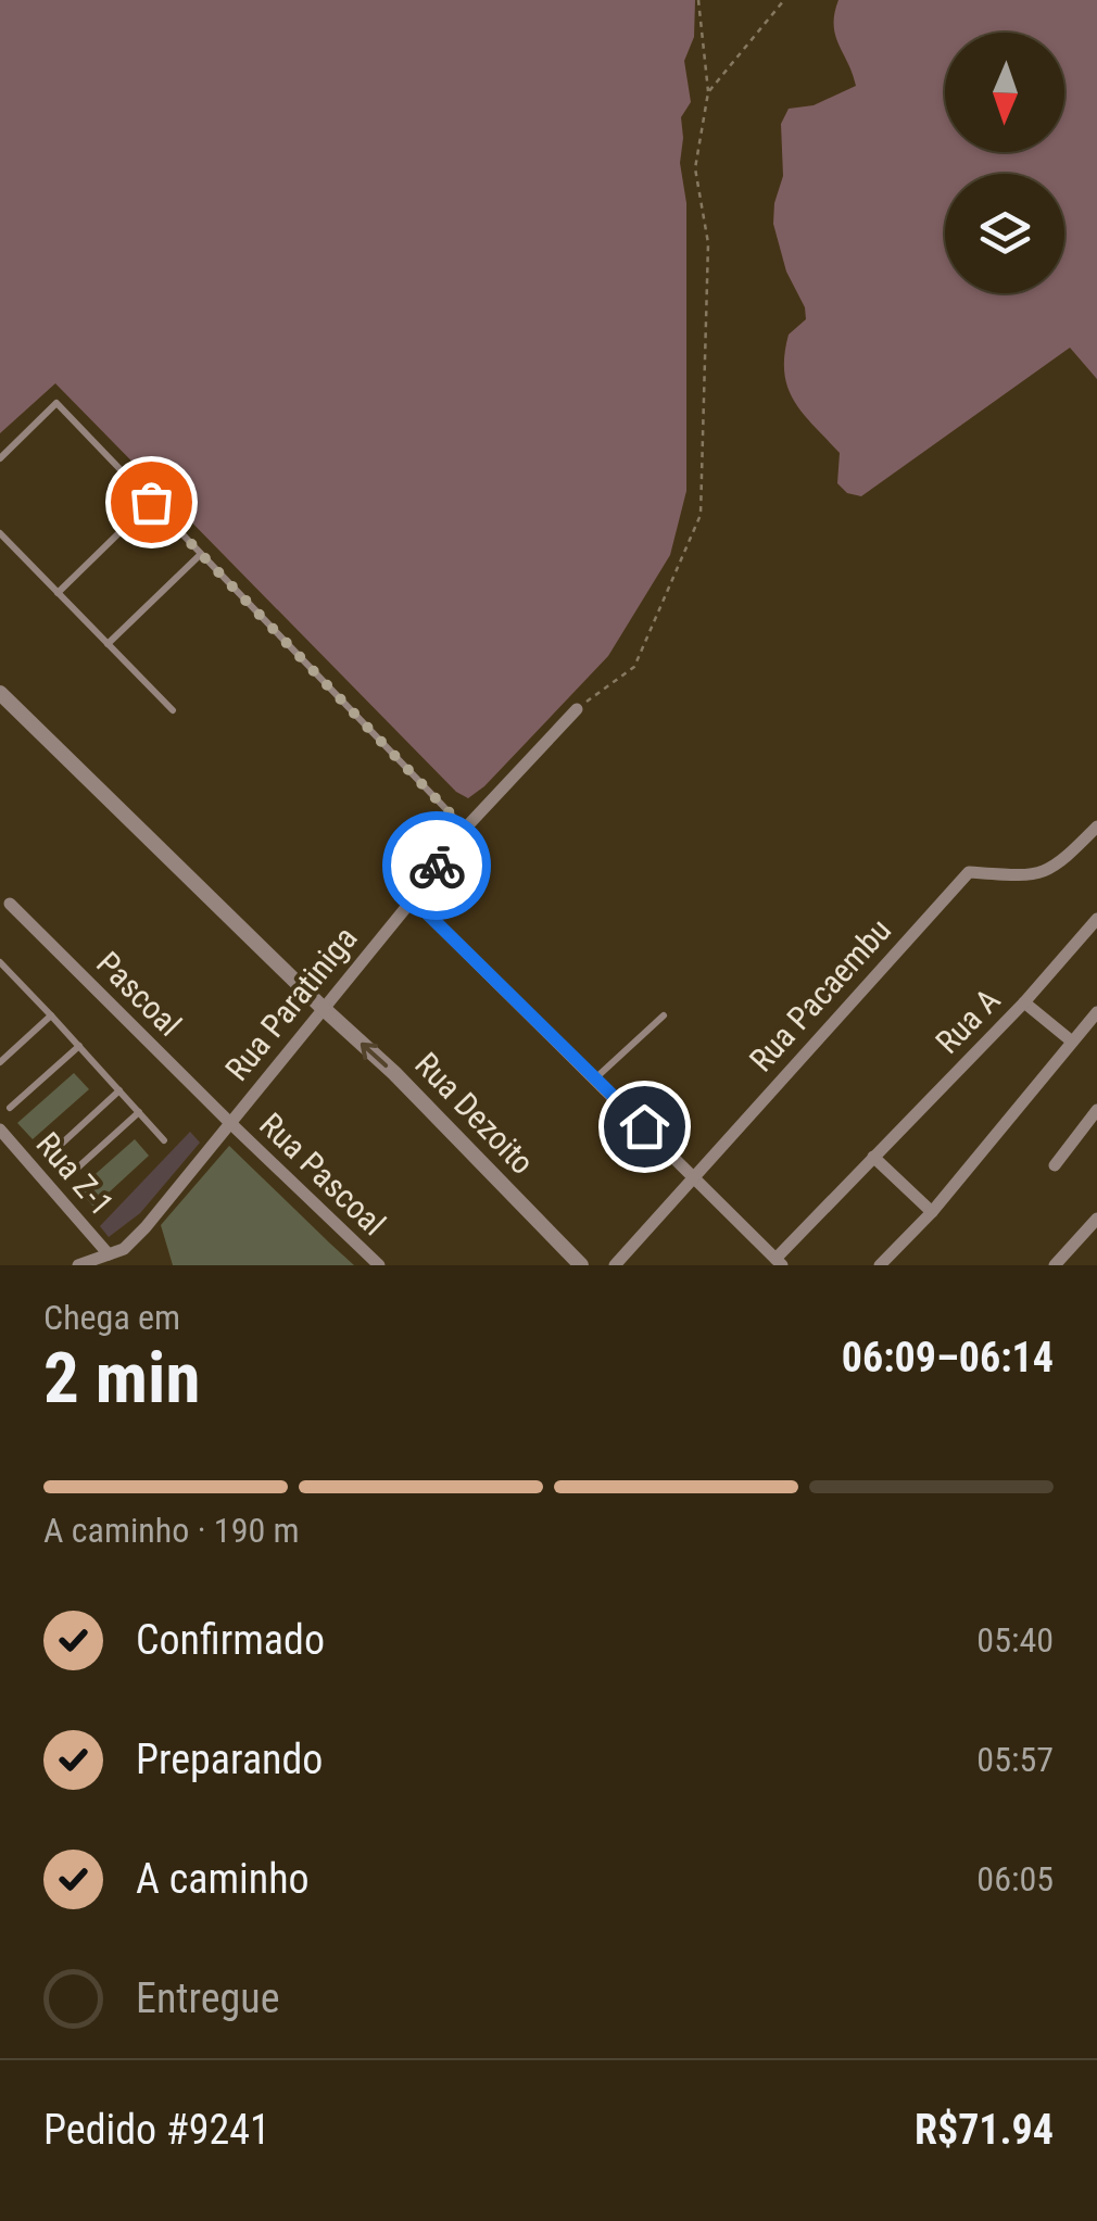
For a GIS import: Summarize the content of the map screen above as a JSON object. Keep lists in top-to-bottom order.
{
  "streets": {
    "street": [
      "Pascoal",
      "Rua Pacaembu",
      "Rua Paratiniga",
      "Rua A",
      "Rua Dezoito",
      "Rua Z-1",
      "Rua Pascoal"
    ]
  },
  "crossings": [
    ["Pascoal", "Rua Paratiniga"],
    ["Pascoal", "Rua Pascoal"],
    ["Rua Paratiniga", "Rua Dezoito"],
    ["Rua Paratiniga", "Rua Z-1"],
    ["Rua Paratiniga", "Rua Pascoal"]
  ],
  "one_way": ["Rua Dezoito"],
  "north": "bottom",
  "page": {
    "heading": ["2 min", "Chega em", "06:09–06:14"],
    "panel": ["Pedido #9241", "R$71.94"],
    "bar": "A caminho · 190 m",
    "list": [
      ["Confirmado", "05:40"],
      ["Preparando", "05:57"],
      ["A caminho", "06:05"],
      "Entregue"
    ]
  }
}
